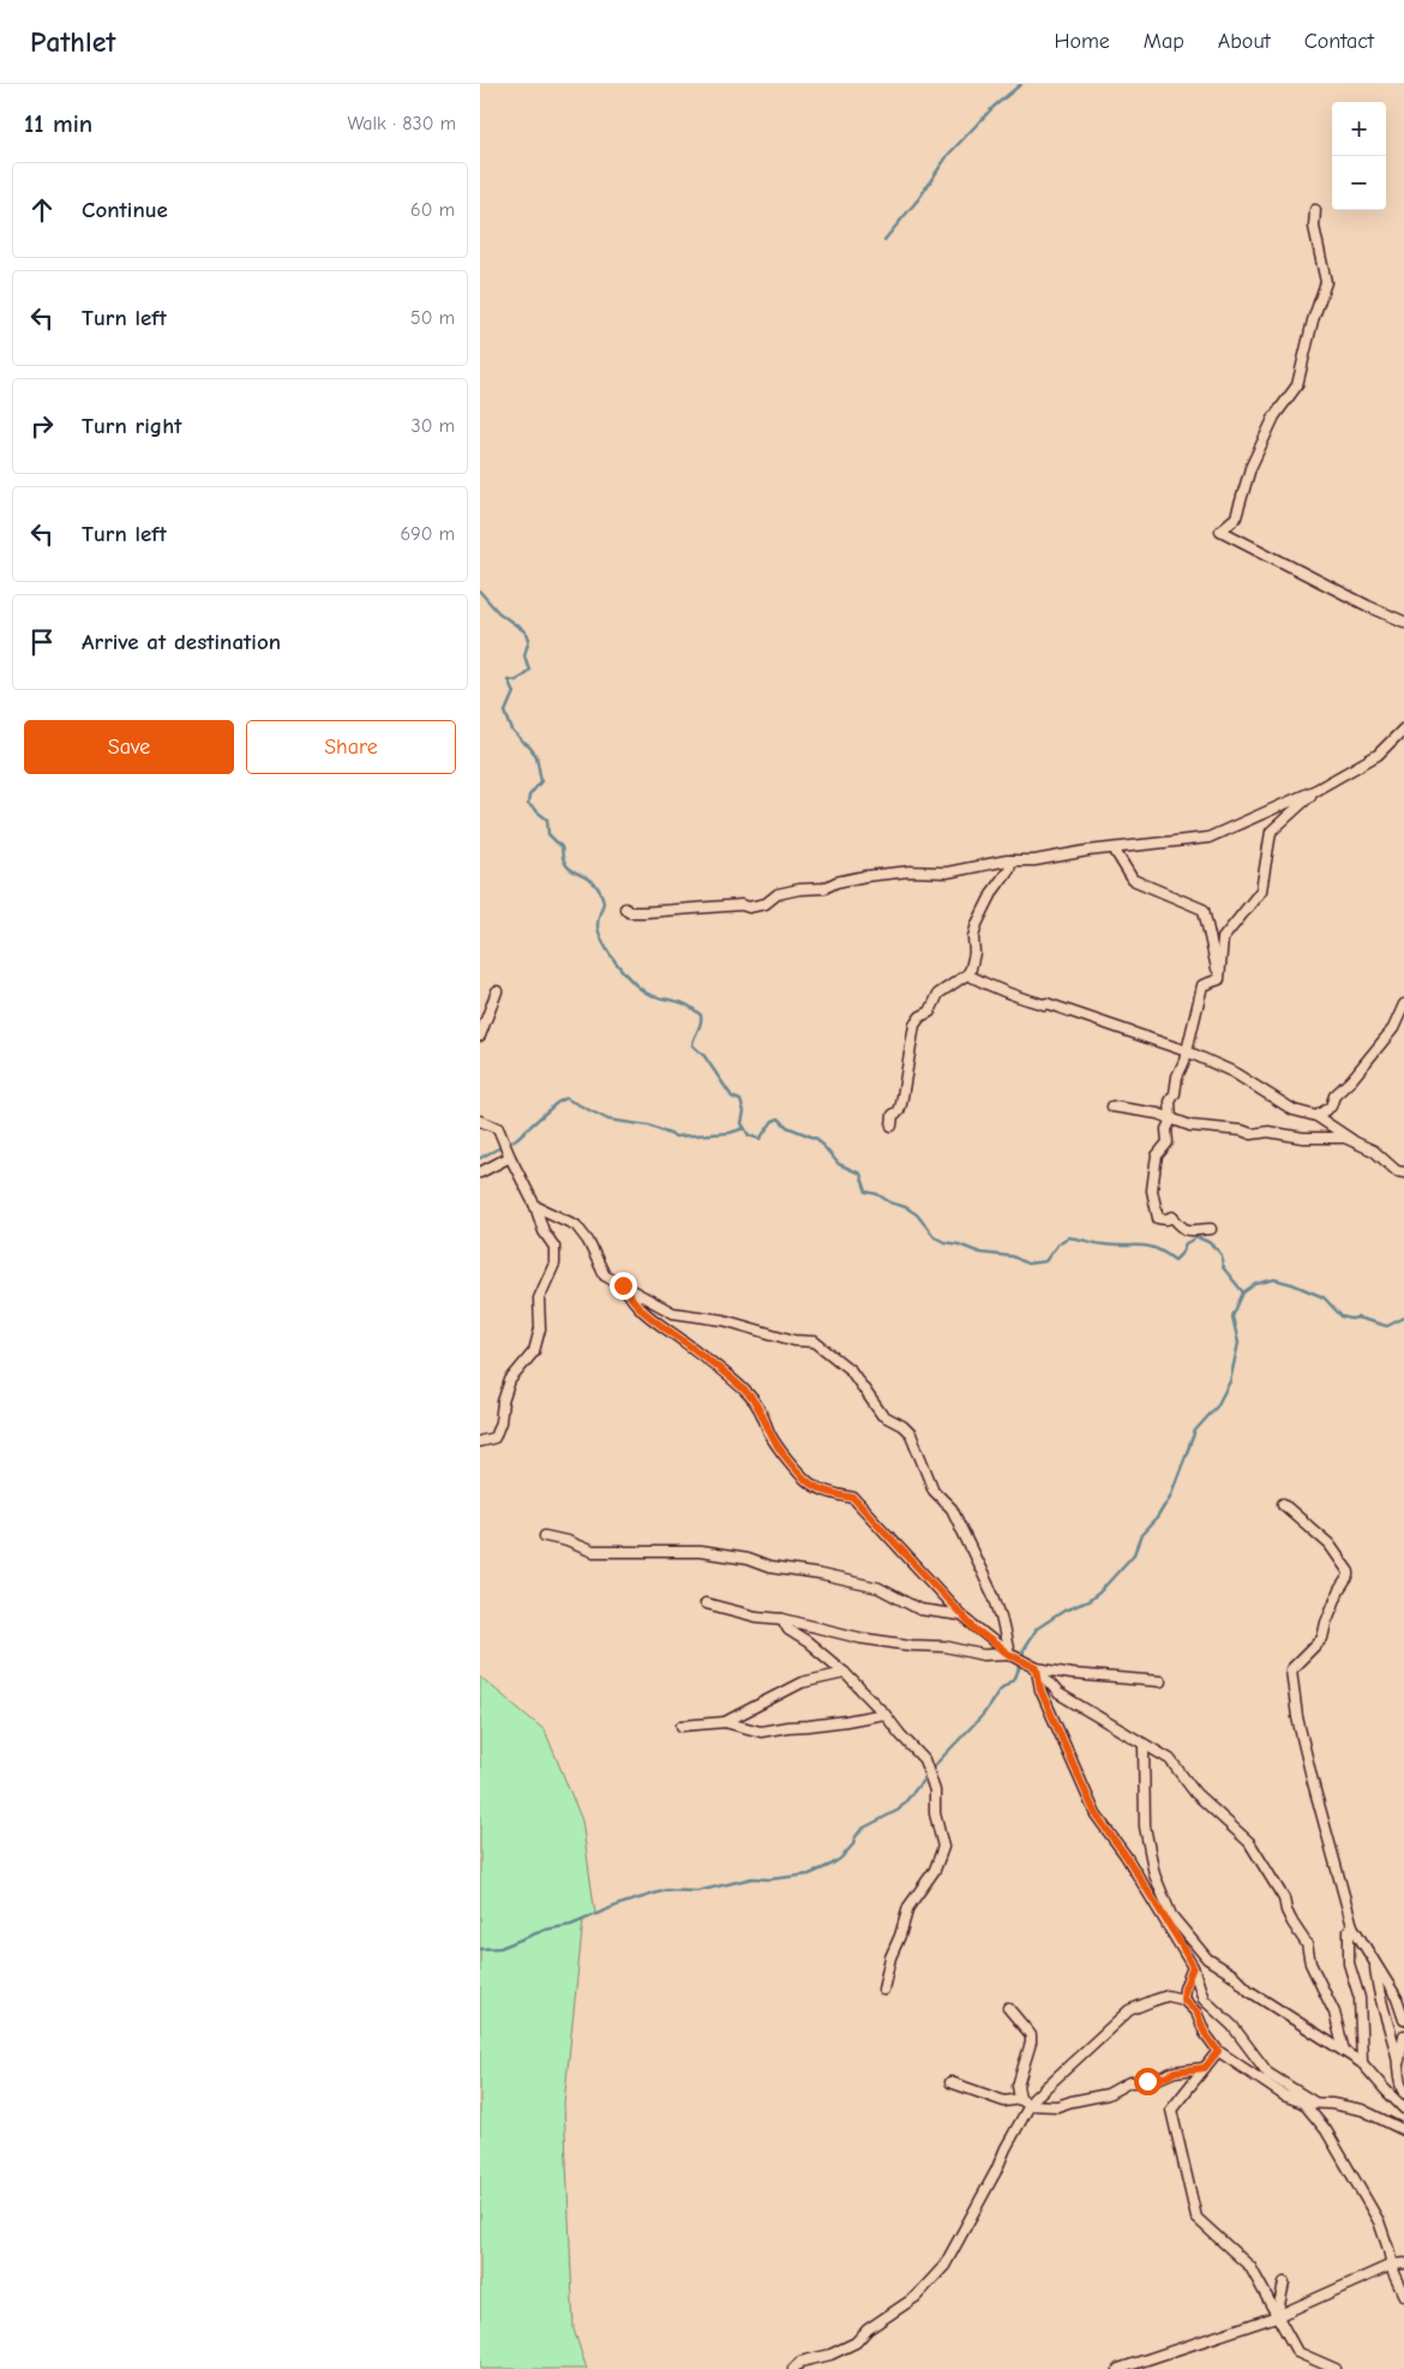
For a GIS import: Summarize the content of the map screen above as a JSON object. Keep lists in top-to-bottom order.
{
  "page": {
    "header": "Pathlet",
    "nav": [
      "Home",
      "Map",
      "About",
      "Contact"
    ],
    "heading": ["11 min", "Walk · 830 m"],
    "map_buttons": ["+", "−"],
    "list": [
      ["Continue", "60 m"],
      ["Turn left", "50 m"],
      ["Turn right", "30 m"],
      ["Turn left", "690 m"],
      "Arrive at destination"
    ],
    "buttons": ["Save", "Share"]
  }
}
